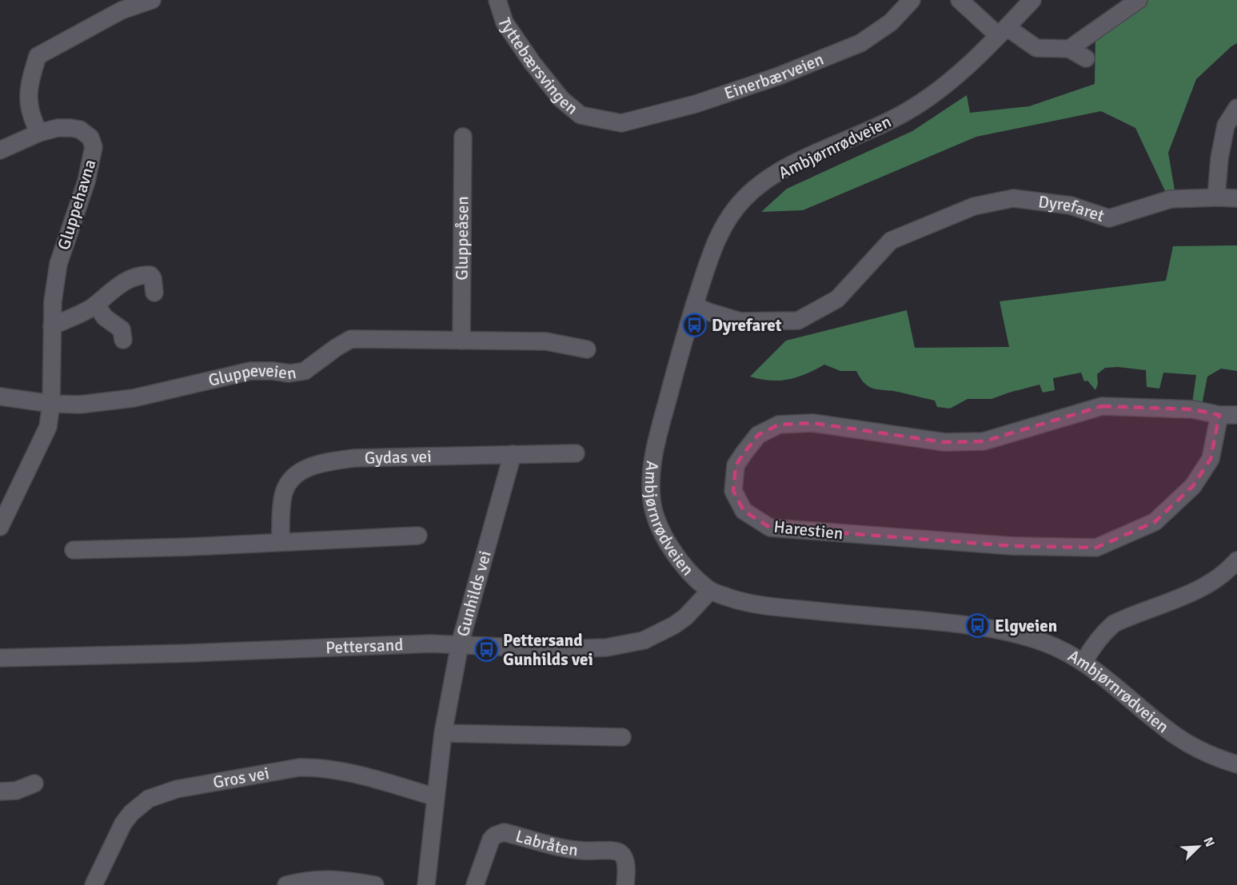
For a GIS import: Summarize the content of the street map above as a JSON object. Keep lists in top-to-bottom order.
{
  "streets": {
    "street": [
      "Tyttebærsvingen",
      "Einerbærveien",
      "Ambjørnrødveien",
      "Gluppehavna",
      "Dyrefaret",
      "Gluppeåsen",
      "Gluppeveien",
      "Gydas vei",
      "Harestien",
      "Gunhilds vei",
      "Pettersand",
      "Gros vei",
      "Labråten"
    ]
  },
  "crossings": [
    ["Tyttebærsvingen", "Einerbærveien"],
    ["Ambjørnrødveien", "Dyrefaret"],
    ["Ambjørnrødveien", "Pettersand"],
    ["Gluppehavna", "Gluppeveien"],
    ["Gluppeåsen", "Gluppeveien"],
    ["Gydas vei", "Gunhilds vei"],
    ["Gunhilds vei", "Pettersand"],
    ["Gunhilds vei", "Gros vei"]
  ],
  "places": {
    "bus stop": ["Dyrefaret", "Elgveien", "Pettersand Gunhilds vei"]
  },
  "north": "top right"
}
